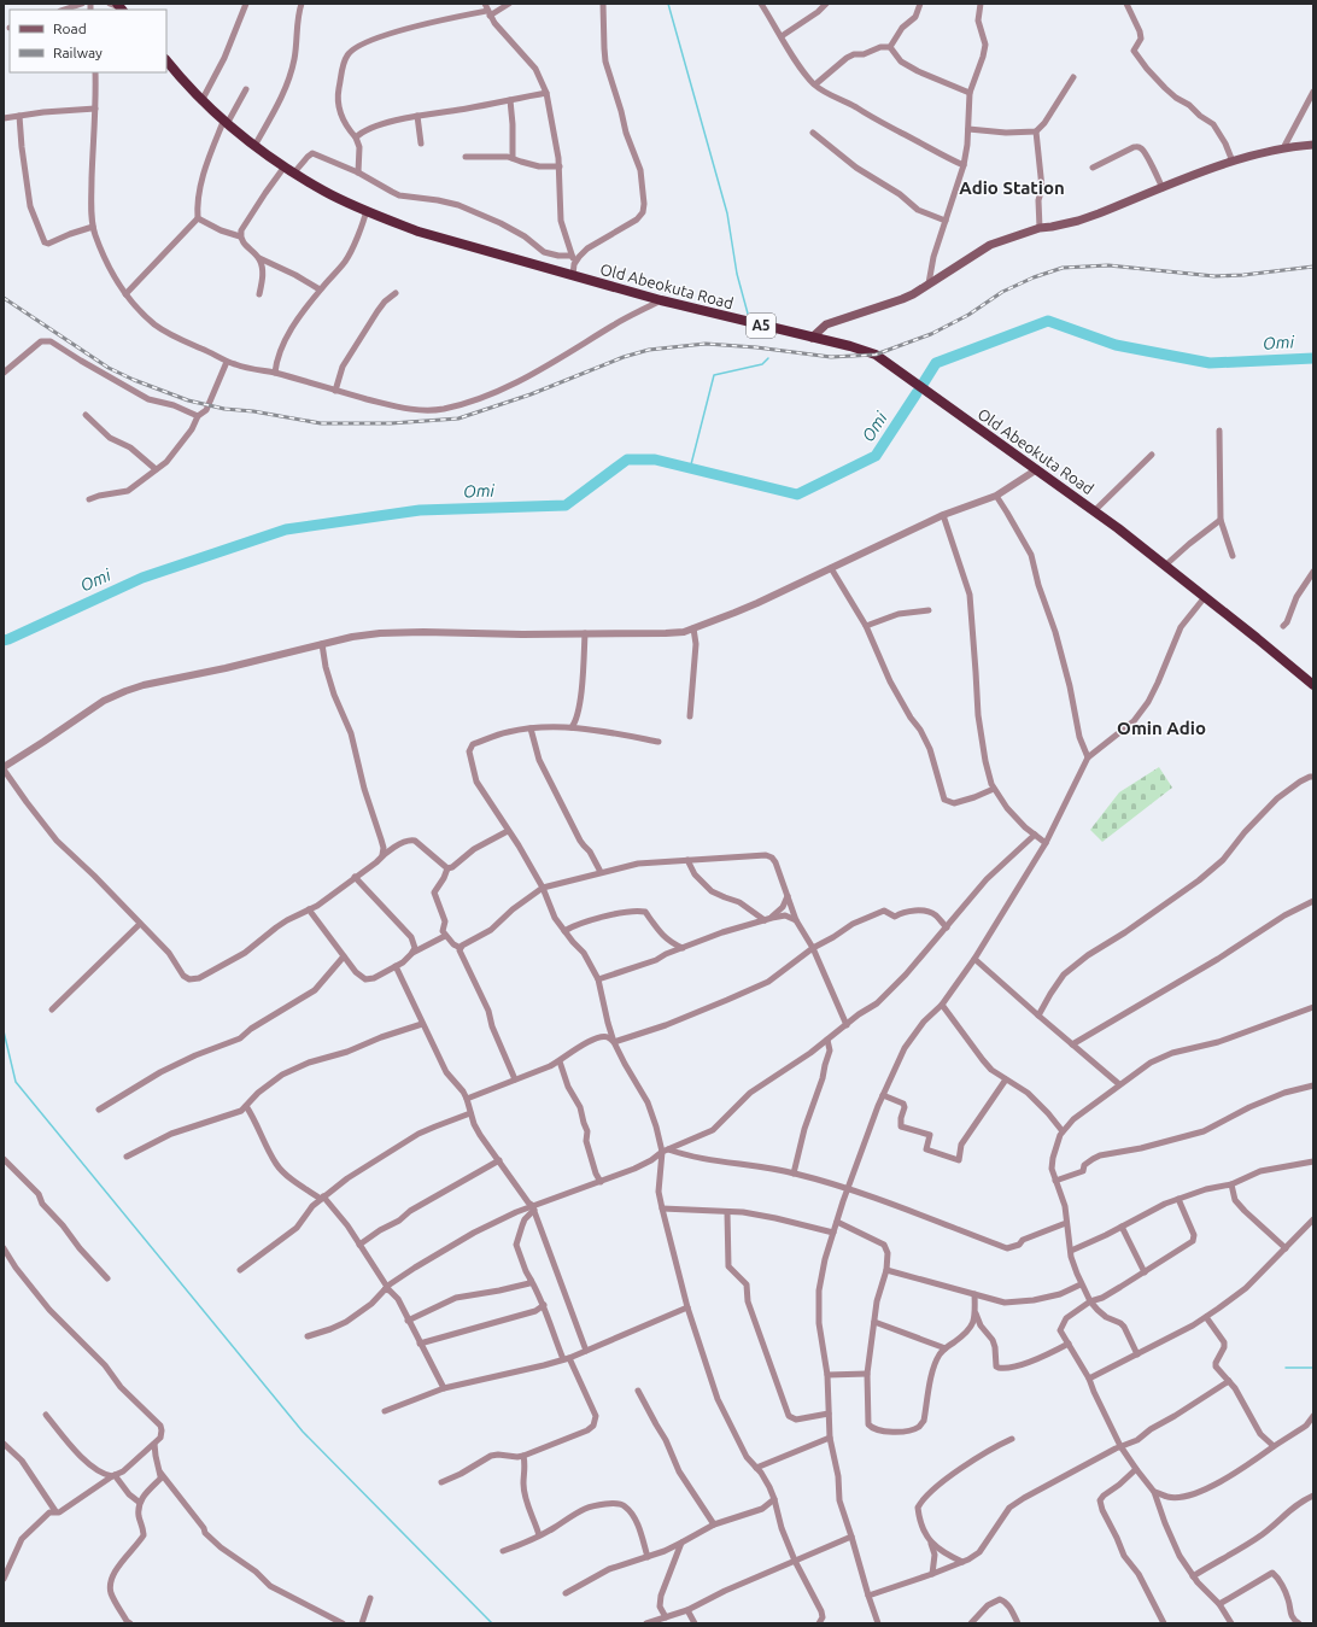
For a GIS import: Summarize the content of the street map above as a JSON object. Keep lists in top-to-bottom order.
{
  "streets": {
    "highway": ["Old Abeokuta Road", "A5"]
  },
  "districts": ["Adio Station", "Omin Adio"],
  "water": ["Omi"],
  "legend": ["Road", "Railway"]
}
